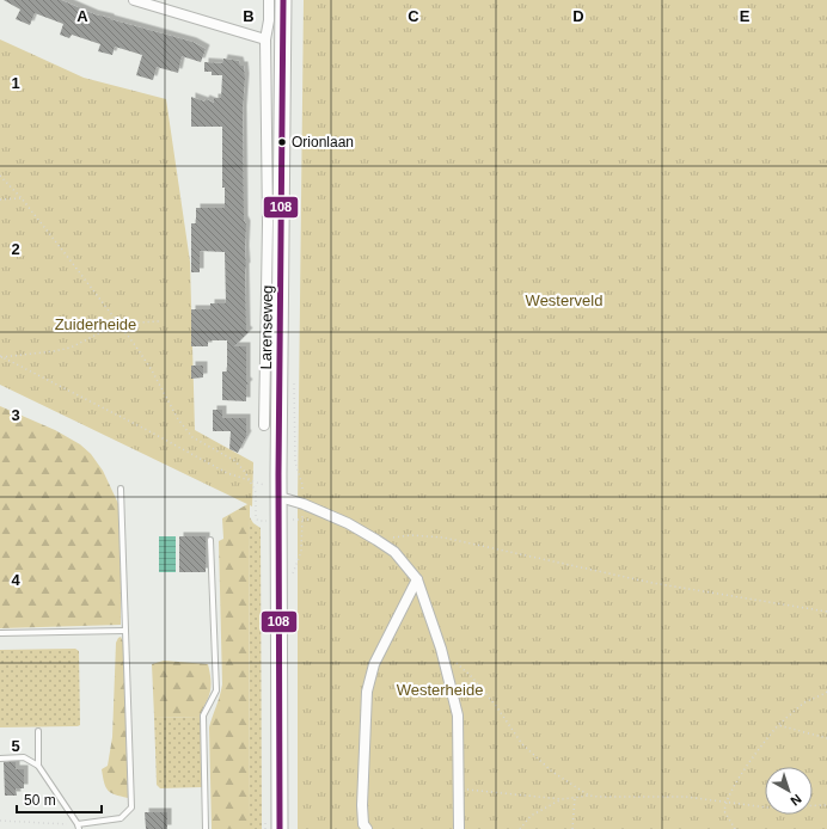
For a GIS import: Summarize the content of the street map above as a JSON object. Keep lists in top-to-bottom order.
{
  "streets": {
    "main road": ["Larenseweg"]
  },
  "parks": ["Westerveld", "Zuiderheide", "Westerheide"],
  "places": ["Orionlaan"],
  "lines": ["transit line 108"],
  "scale_bar": "50 m",
  "north": "bottom right",
  "grid": {
    "columns": [
      "A",
      "B",
      "C",
      "D",
      "E"
    ],
    "rows": [
      "1",
      "2",
      "3",
      "4",
      "5"
    ]
  }
}
